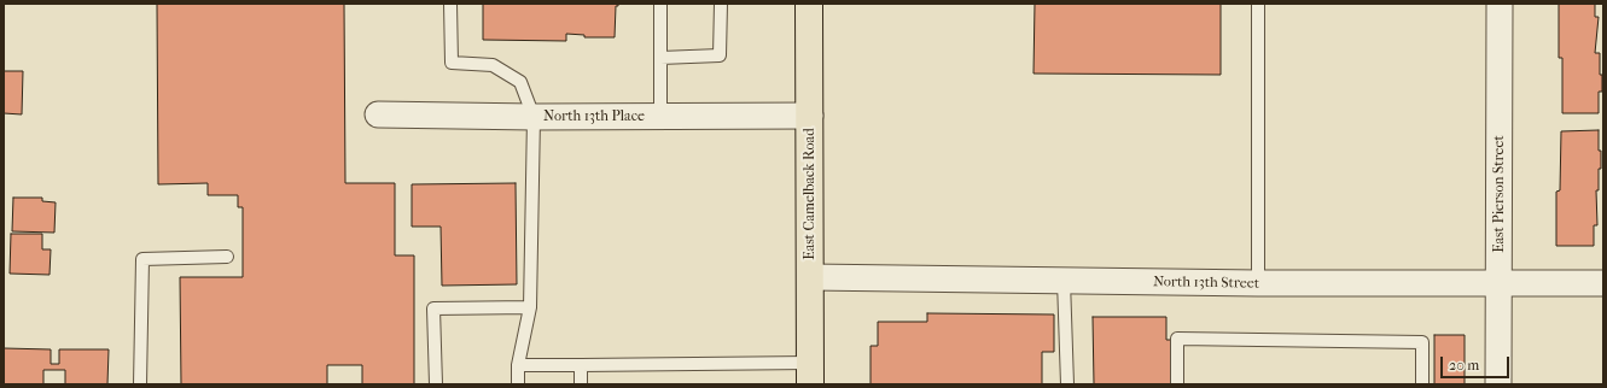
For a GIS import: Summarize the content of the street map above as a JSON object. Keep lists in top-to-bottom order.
{
  "streets": {
    "main road": ["East Camelback Road"],
    "street": ["North 13th Place", "East Pierson Street", "North 13th Street"]
  },
  "crossings": [
    ["North 13th Place", "East Camelback Road"],
    ["East Camelback Road", "North 13th Street"],
    ["East Pierson Street", "North 13th Street"]
  ],
  "scale_bar": "20 m"
}
